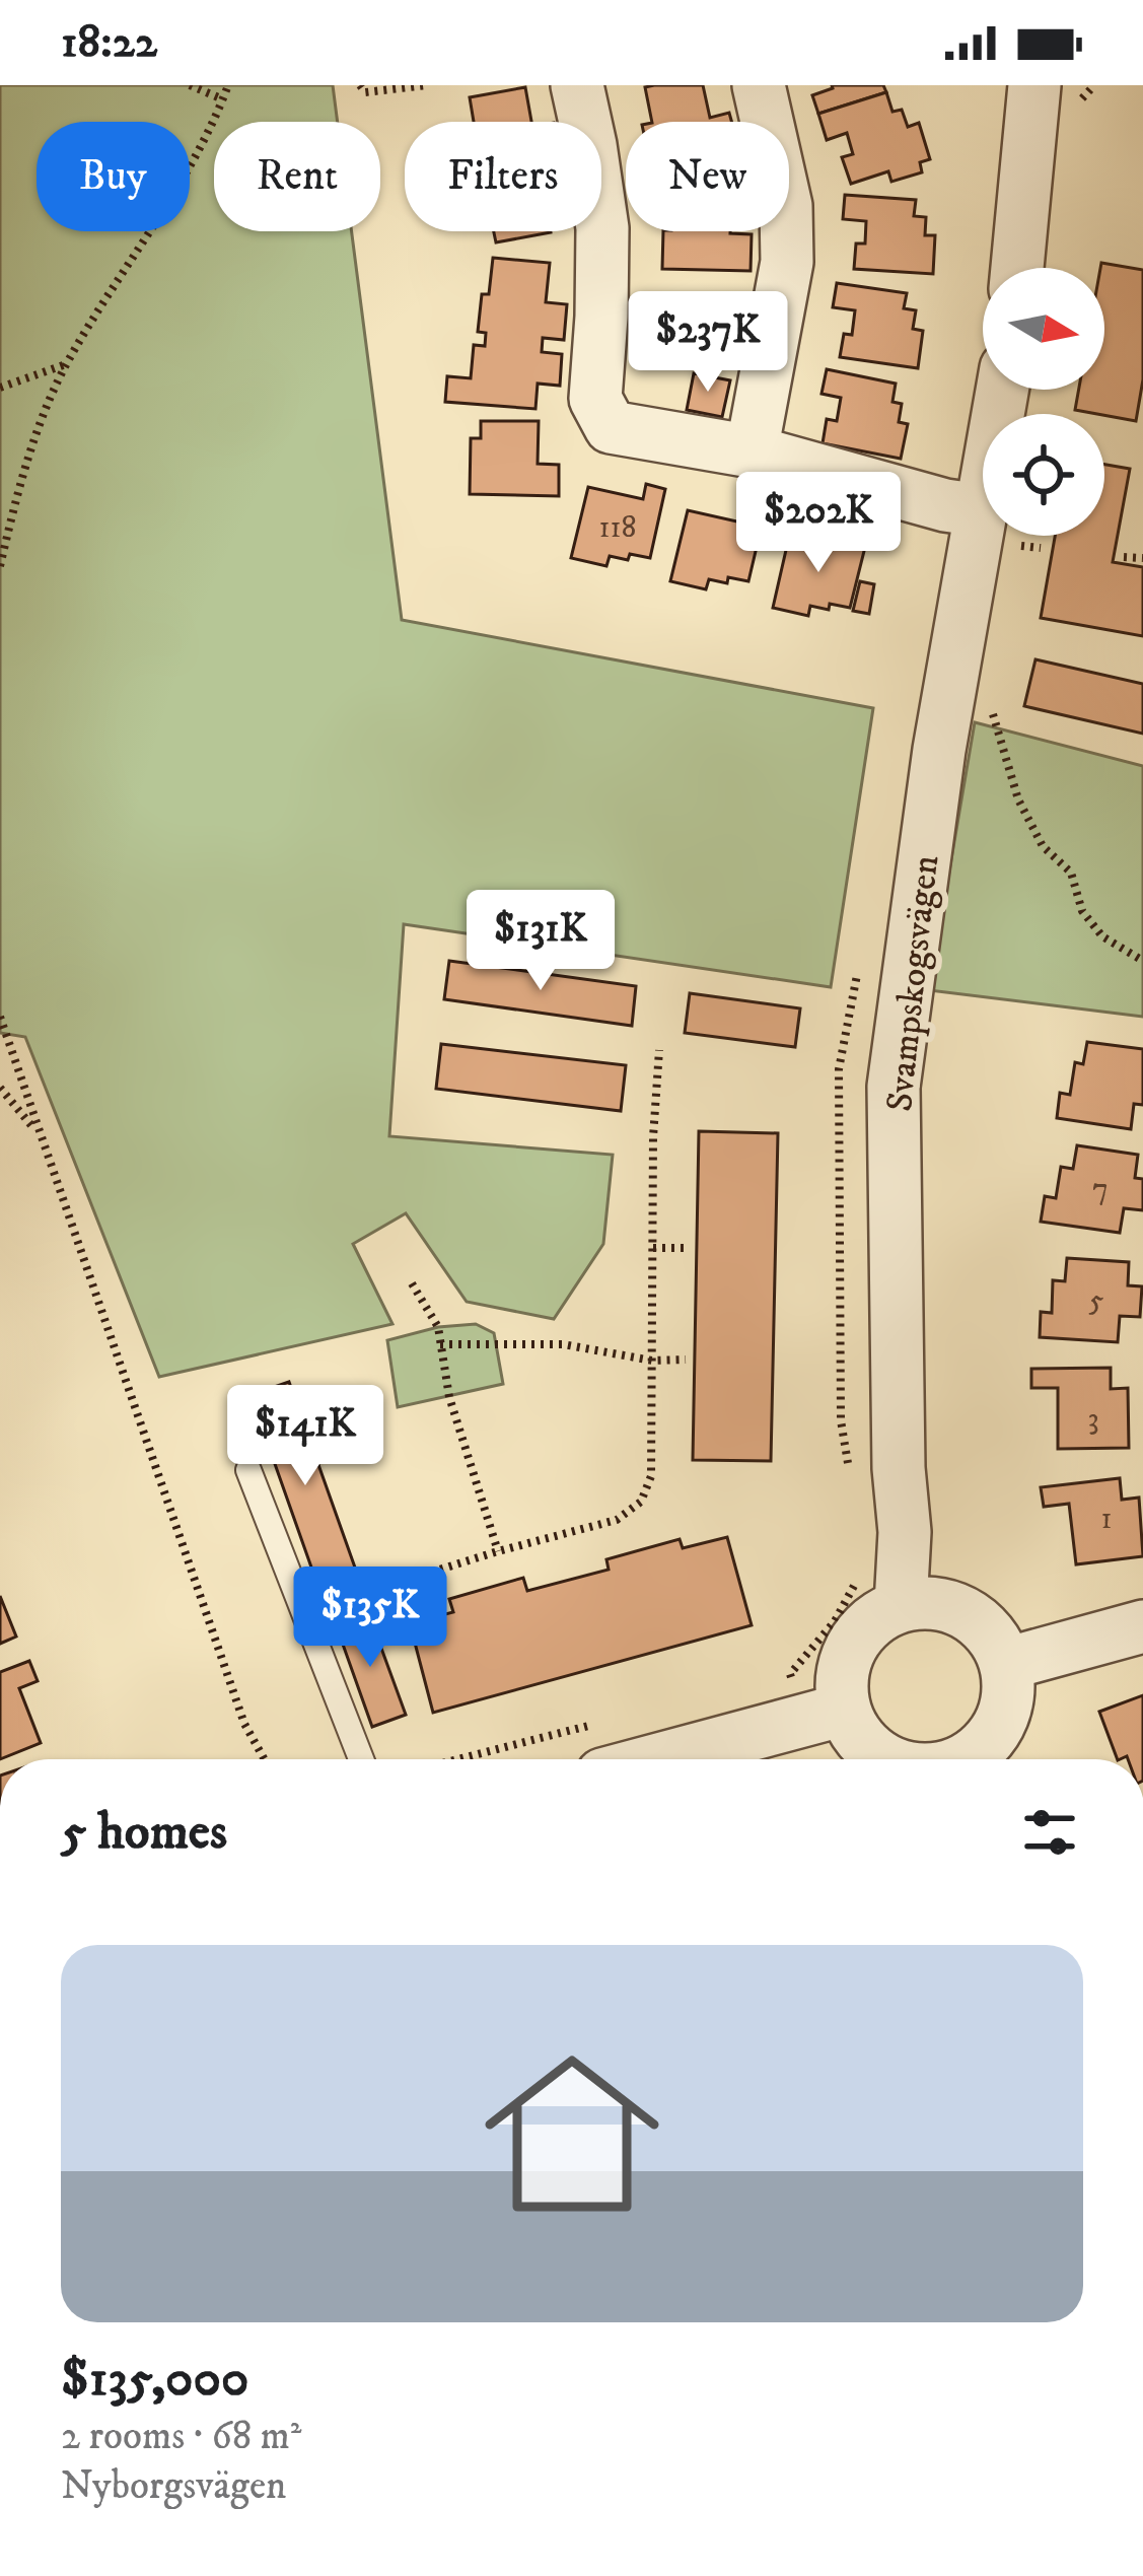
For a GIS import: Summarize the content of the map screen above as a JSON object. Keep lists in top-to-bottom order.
{
  "streets": {
    "street": ["Svampskogsvägen"]
  },
  "house_numbers": [
    "118",
    "7",
    "5",
    "3",
    "1"
  ],
  "north": "right",
  "page": {
    "status": "18:22",
    "chip": [
      "Buy",
      "Rent",
      "Filters",
      "New"
    ],
    "price": [
      "$237K",
      "$202K",
      "$131K",
      "$141K",
      "$135K"
    ],
    "heading": "5 homes",
    "list": [
      {
        "name": "$135,000",
        "note": "2 rooms · 68 m² · Nyborgsvägen"
      }
    ]
  }
}
